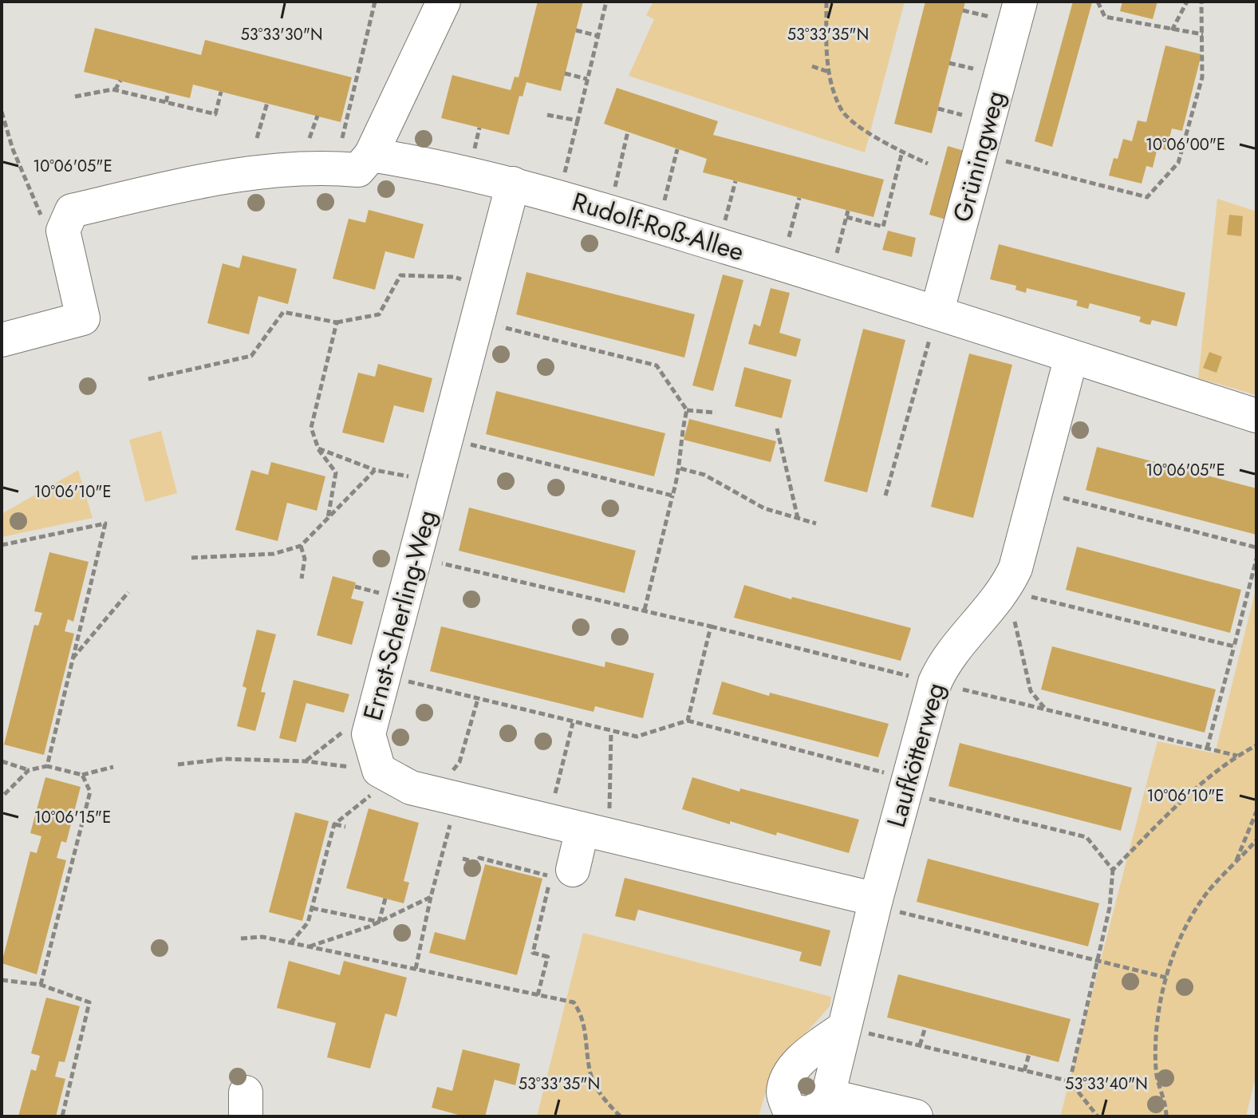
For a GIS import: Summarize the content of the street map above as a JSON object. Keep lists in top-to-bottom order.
{
  "streets": {
    "street": [
      "Grüningweg",
      "Rudolf-Roß-Allee",
      "Ernst-Scherling-Weg",
      "Laufkötterweg"
    ]
  },
  "crossings": [
    ["Grüningweg", "Rudolf-Roß-Allee"],
    ["Rudolf-Roß-Allee", "Ernst-Scherling-Weg"],
    ["Rudolf-Roß-Allee", "Laufkötterweg"]
  ],
  "coordinates": [
    "53°33'30\"N",
    "53°33'35\"N",
    "10°06'00\"E",
    "10°06'05\"E",
    "10°06'10\"E",
    "10°06'15\"E",
    "53°33'40\"N"
  ]
}
